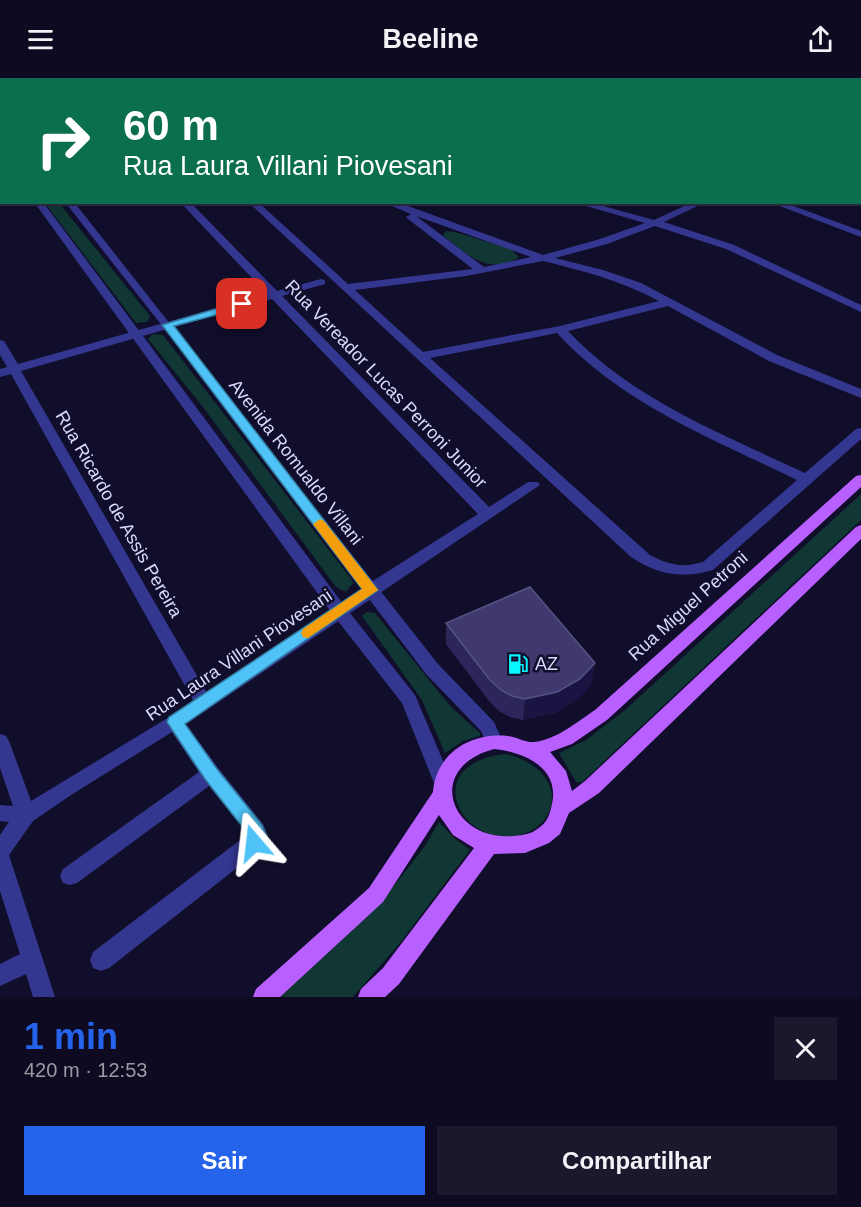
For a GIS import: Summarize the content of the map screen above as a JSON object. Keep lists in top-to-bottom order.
{
  "streets": {
    "main road": ["Rua Miguel Petroni"],
    "street": [
      "Rua Vereador Lucas Perroni Junior",
      "Avenida Romualdo Villani",
      "Rua Ricardo de Assis Pereira",
      "Rua Laura Villani Piovesani"
    ]
  },
  "crossings": [
    ["Rua Vereador Lucas Perroni Junior", "Rua Laura Villani Piovesani"],
    ["Avenida Romualdo Villani", "Rua Miguel Petroni"],
    ["Avenida Romualdo Villani", "Rua Laura Villani Piovesani"],
    ["Rua Ricardo de Assis Pereira", "Rua Laura Villani Piovesani"]
  ],
  "places": {
    "fuel station": ["AZ"]
  },
  "page": {
    "header": "Beeline",
    "turn": ["60 m", "Rua Laura Villani Piovesani"],
    "heading": ["1 min", "420 m · 12:53"],
    "buttons": ["Sair", "Compartilhar"]
  }
}
